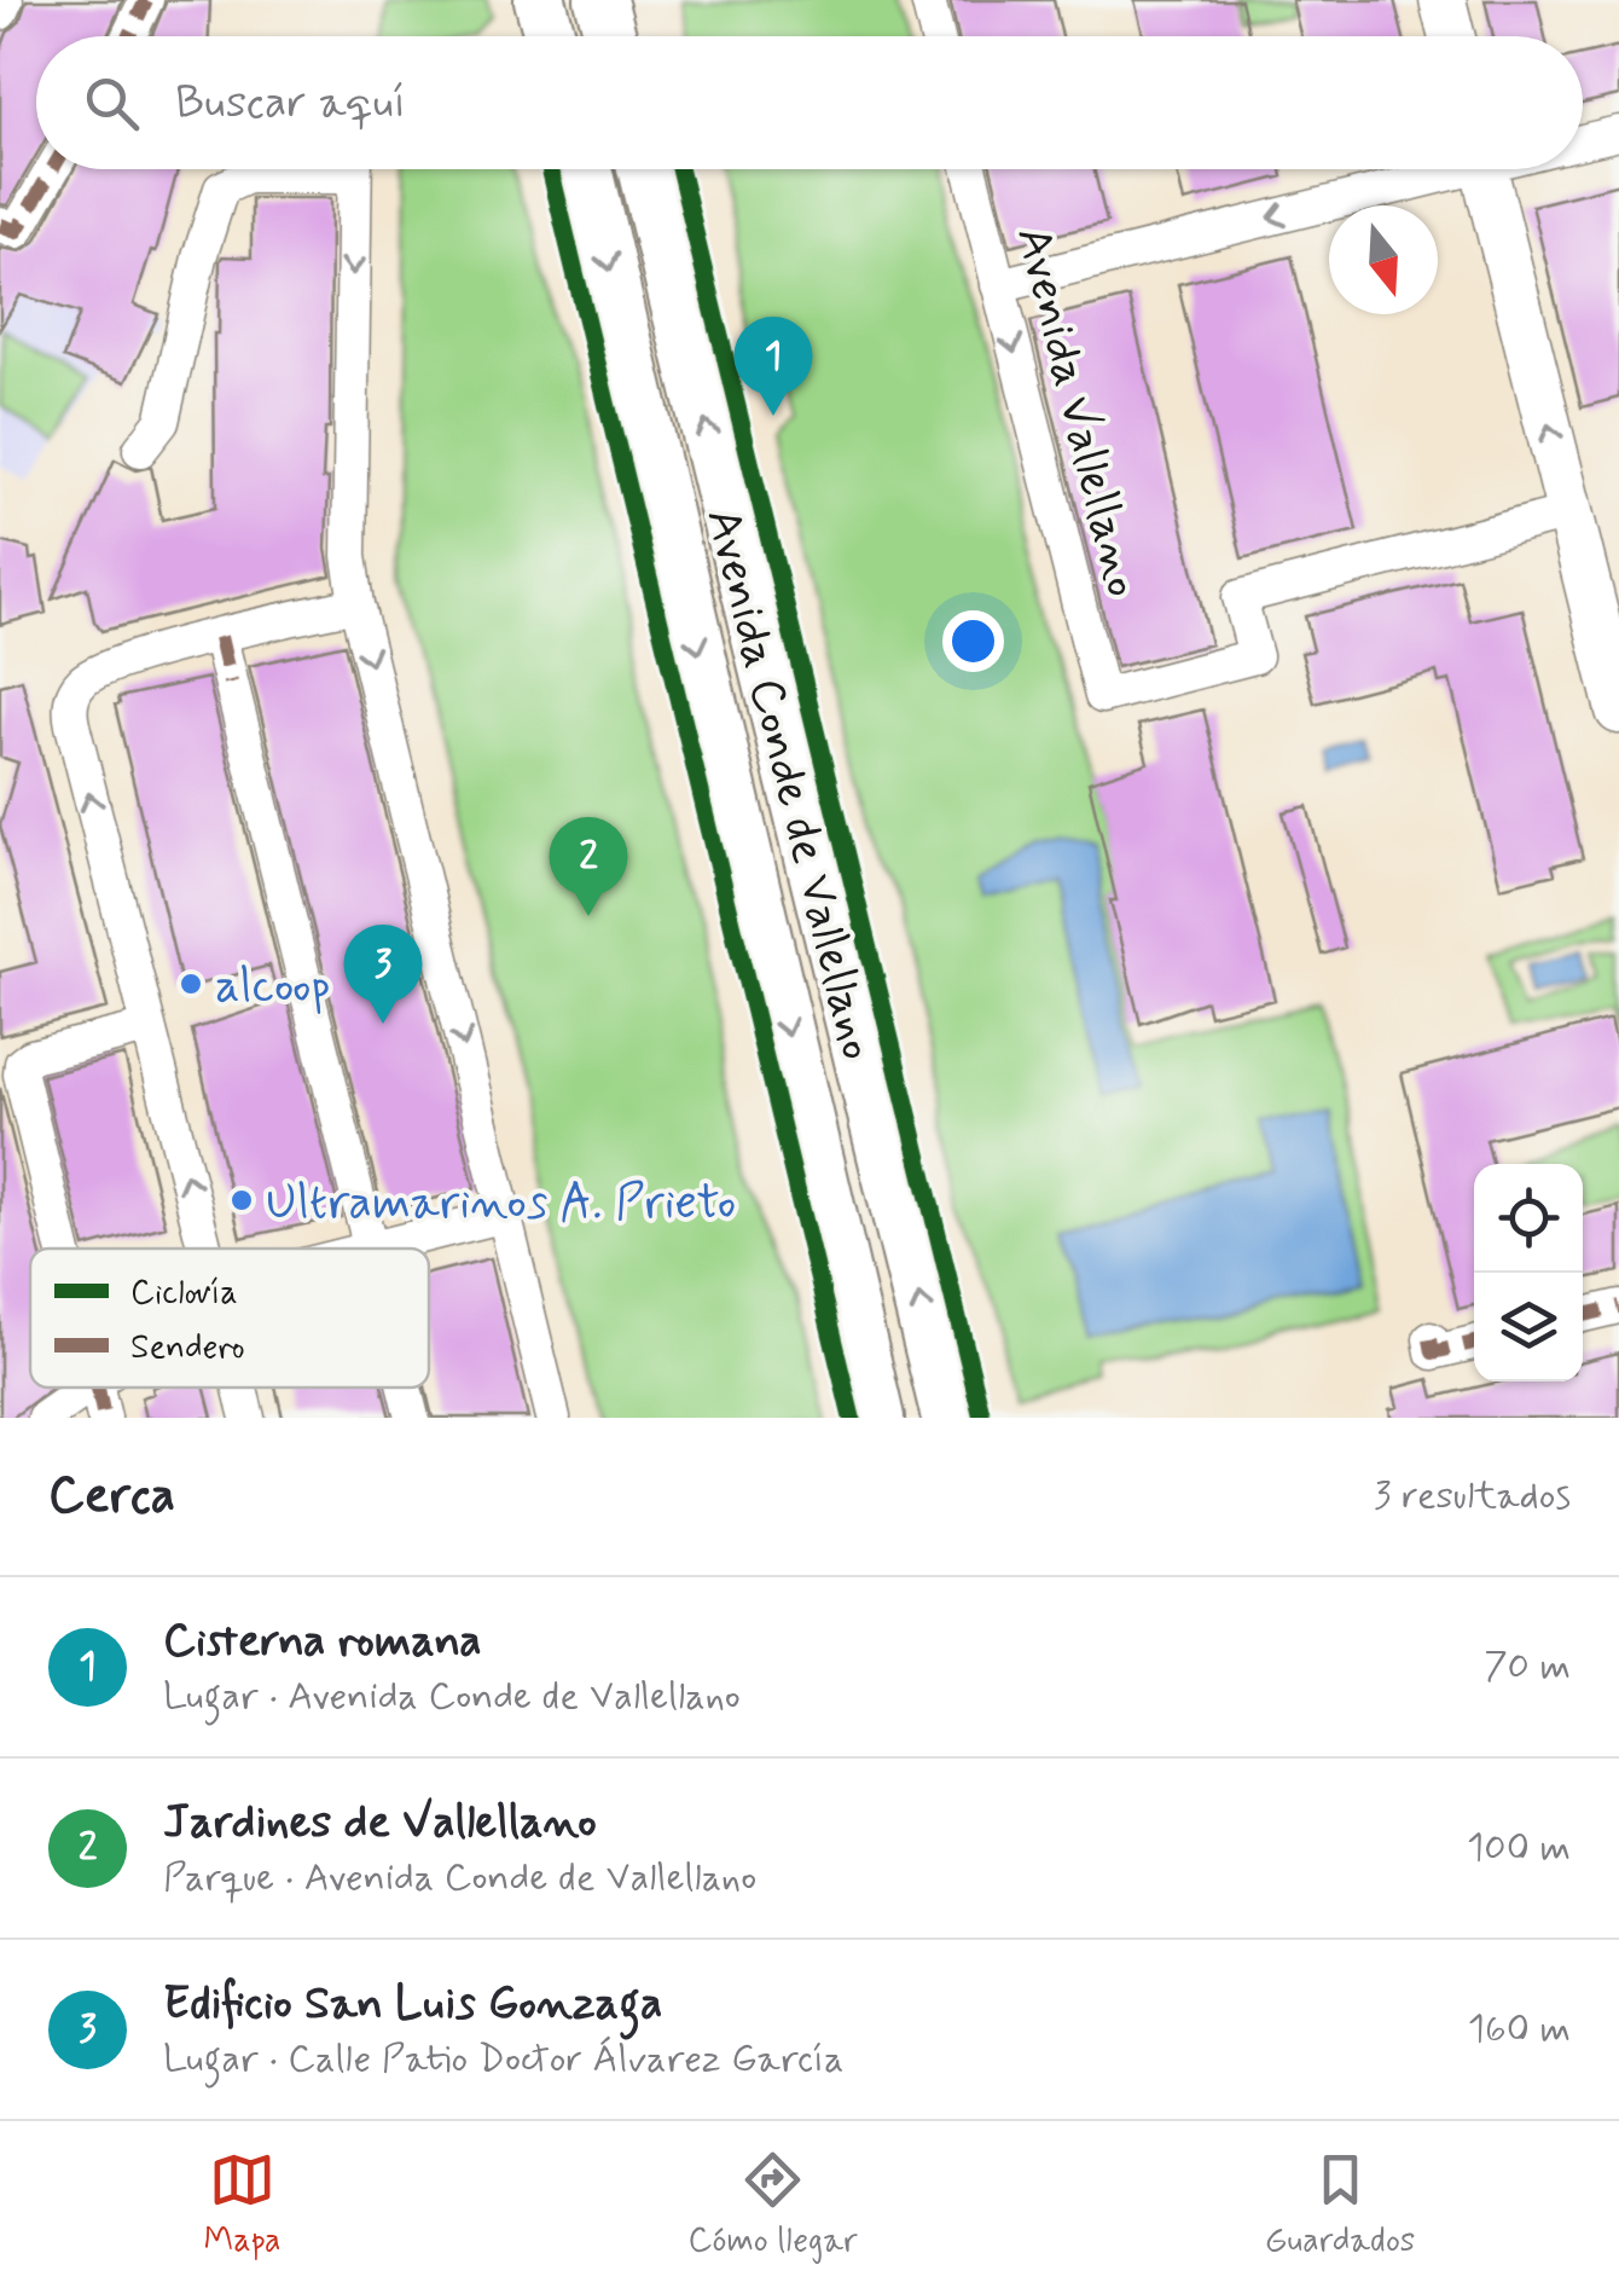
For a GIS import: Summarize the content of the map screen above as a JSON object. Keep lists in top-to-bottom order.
{
  "streets": {
    "main road": ["Avenida Conde de Vallellano"],
    "street": ["Avenida Vallellano"]
  },
  "places": ["alcoop", "Ultramarinos A. Prieto"],
  "legend": ["Ciclovía", "Sendero"],
  "north": "bottom",
  "page": {
    "search": "Buscar aquí",
    "pins": ["1", "2", "3"],
    "heading": ["Cerca", "3 resultados"],
    "list": [
      {
        "mark": "1",
        "name": "Cisterna romana",
        "note": "Lugar · Avenida Conde de Vallellano",
        "value": "70 m"
      },
      {
        "mark": "2",
        "name": "Jardines de Vallellano",
        "note": "Parque · Avenida Conde de Vallellano",
        "value": "100 m"
      },
      {
        "mark": "3",
        "name": "Edificio San Luis Gonzaga",
        "note": "Lugar · Calle Patio Doctor Álvarez García",
        "value": "160 m"
      }
    ],
    "nav": ["Mapa", "Cómo llegar", "Guardados"]
  }
}
